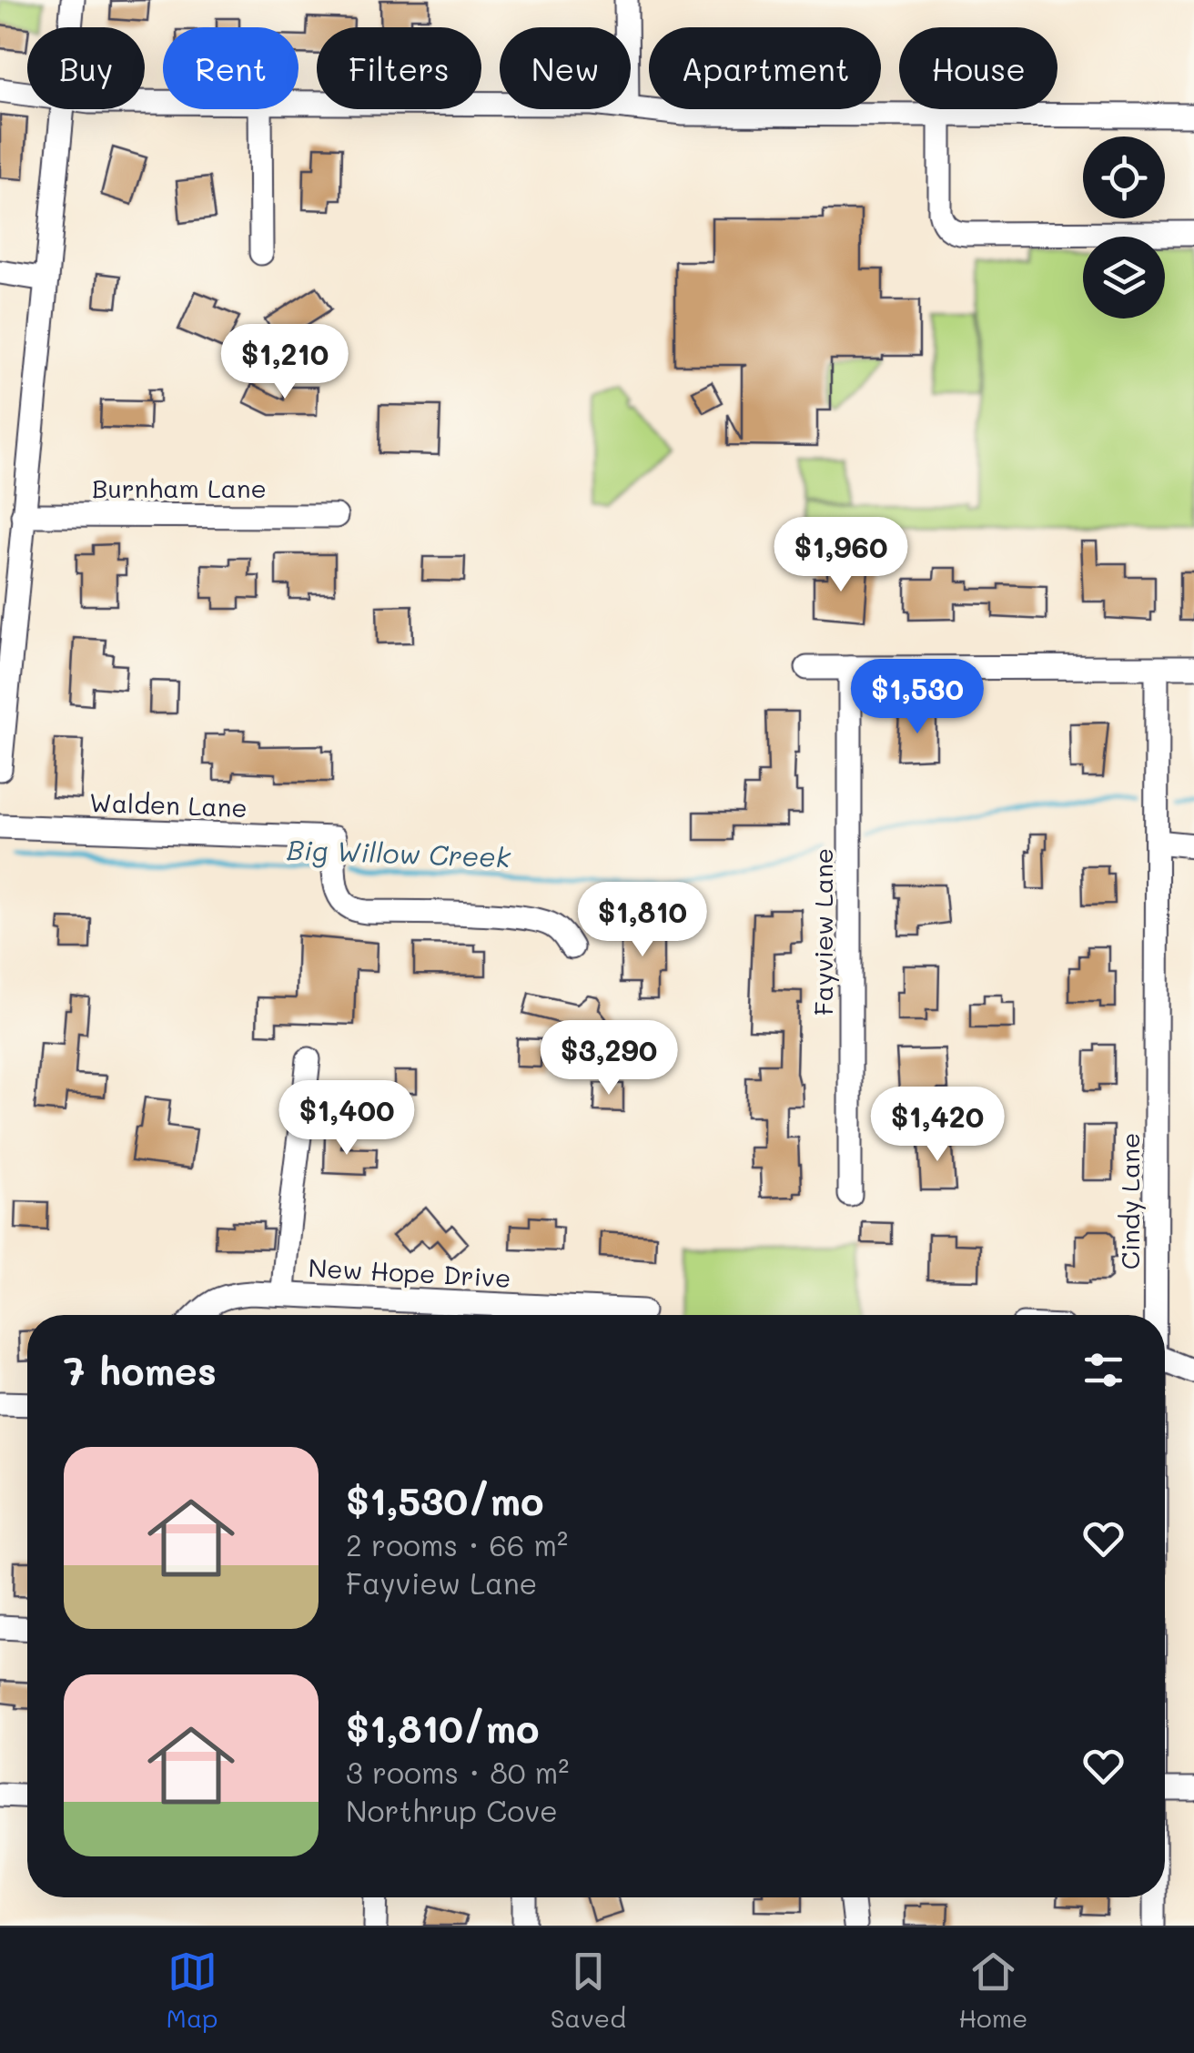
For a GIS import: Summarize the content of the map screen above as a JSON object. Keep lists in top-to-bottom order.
{
  "streets": {
    "street": [
      "Burnham Lane",
      "Walden Lane",
      "Fayview Lane",
      "Cindy Lane",
      "New Hope Drive"
    ]
  },
  "water": ["Big Willow Creek"],
  "page": {
    "chip": [
      "Buy",
      "Rent",
      "Filters",
      "New",
      "Apartment",
      "House"
    ],
    "price": [
      "$1,210",
      "$1,960",
      "$1,530",
      "$1,810",
      "$3,290",
      "$1,400",
      "$1,420"
    ],
    "heading": "7 homes",
    "list": [
      {
        "name": "$1,530/mo",
        "note": "2 rooms · 66 m² · Fayview Lane"
      },
      {
        "name": "$1,810/mo",
        "note": "3 rooms · 80 m² · Northrup Cove"
      }
    ],
    "tabs": ["Map", "Saved", "Home"]
  }
}
